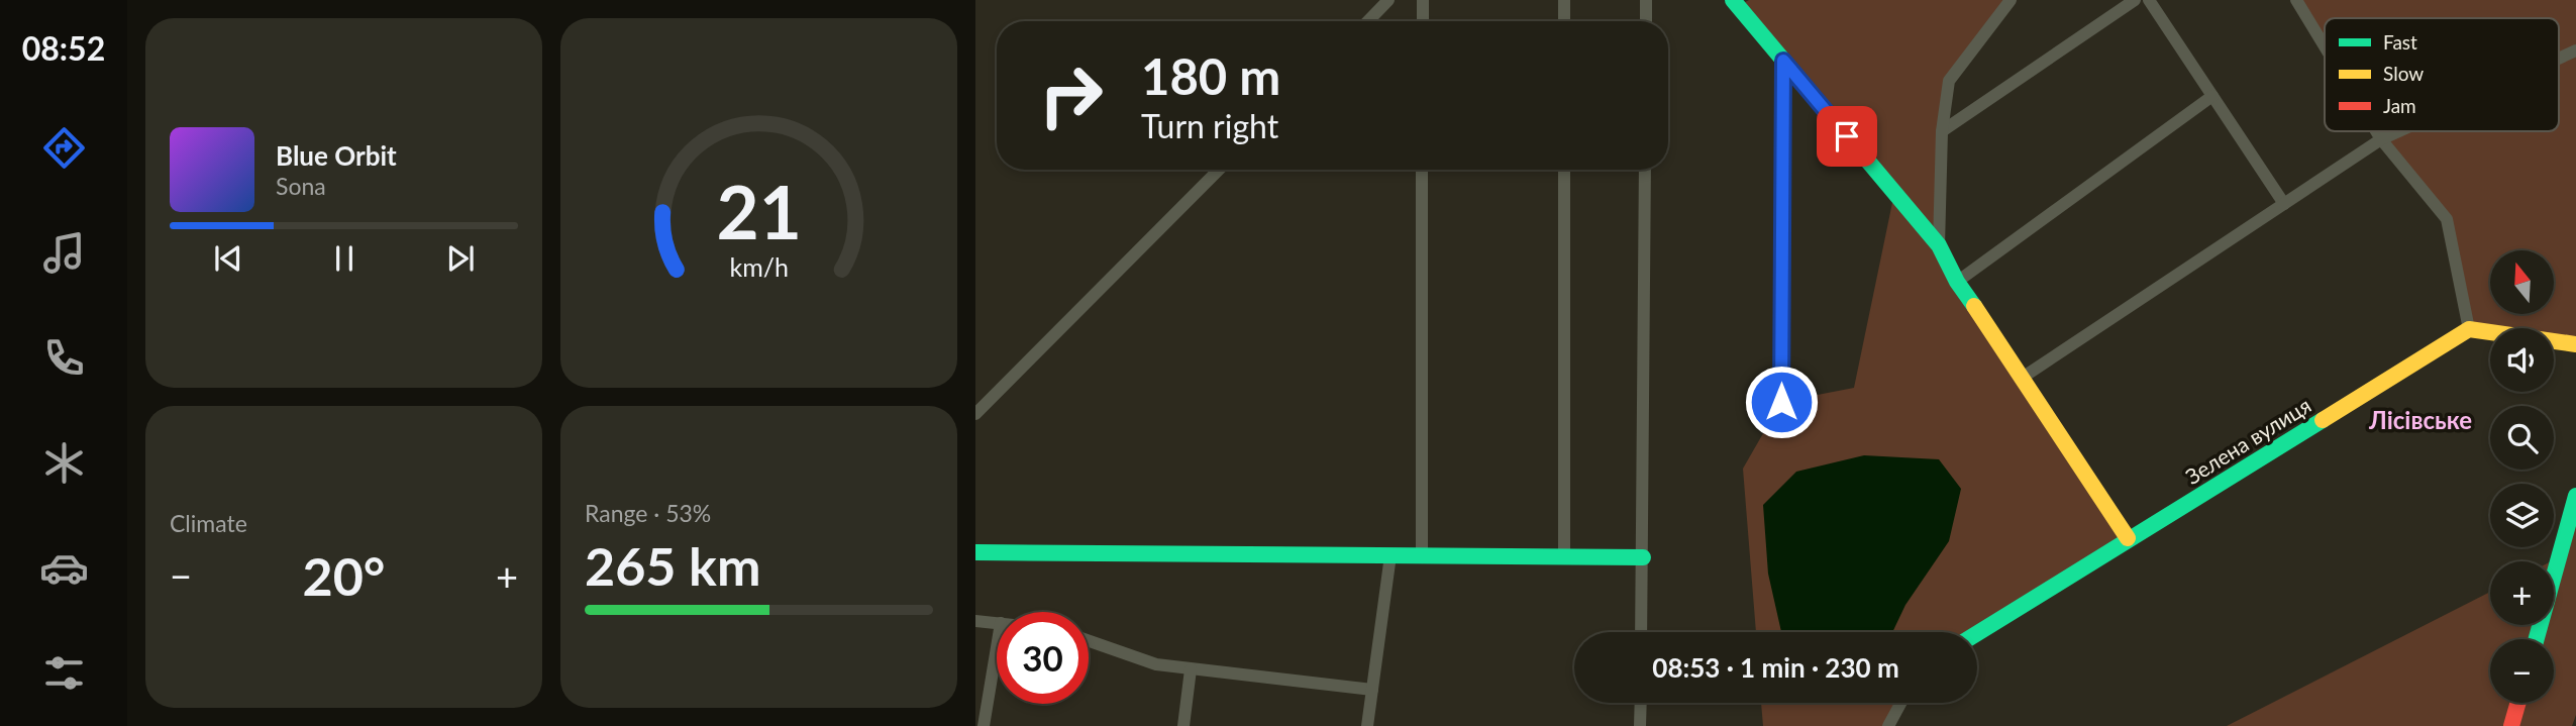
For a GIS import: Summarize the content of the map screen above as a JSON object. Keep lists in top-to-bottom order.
{
  "streets": {
    "street": ["Зелена вулиця"]
  },
  "districts": ["Лісівське"],
  "legend": ["Fast", "Slow", "Jam"],
  "north": "top",
  "page": {
    "tabs": "08:52",
    "turn": ["180 m", "Turn right"],
    "song": ["Blue Orbit", "Sona"],
    "map_buttons": ["+", "−"],
    "tile": [
      "Climate",
      ["Range · 53%", "265 km"]
    ],
    "heat": ["−", "20°", "+"],
    "limit": "30",
    "trip": "08:53 · 1 min · 230 m",
    "gauge": ["21", "km/h"]
  }
}
